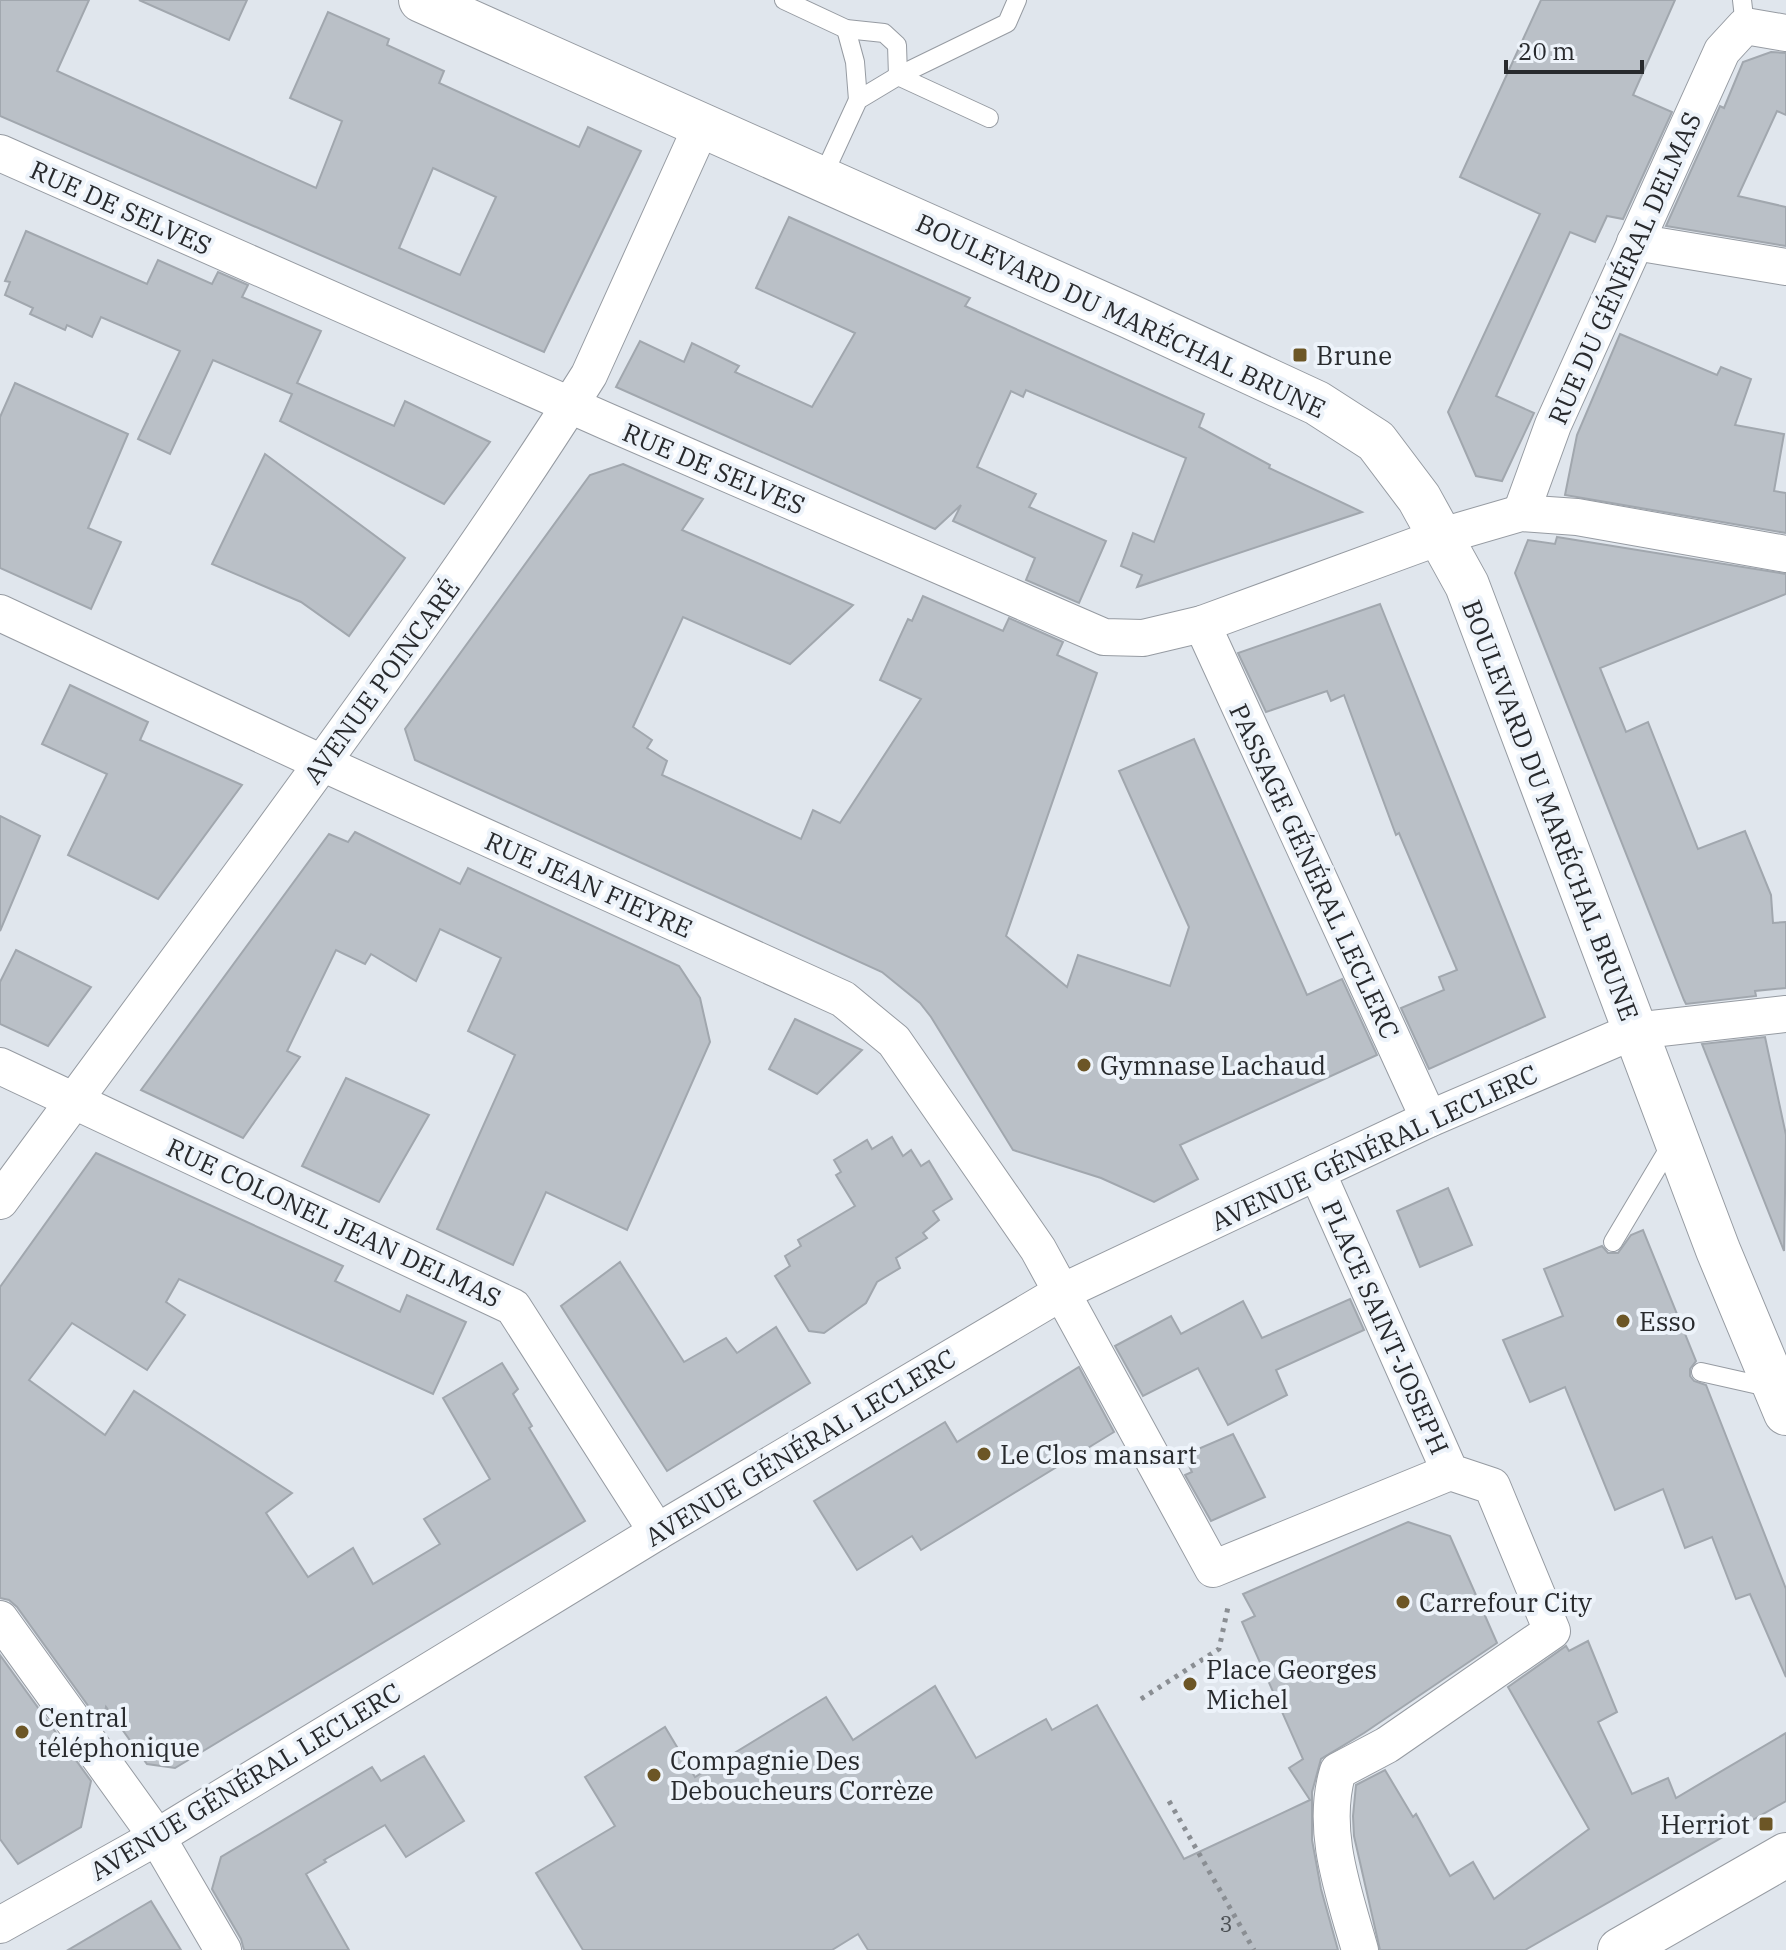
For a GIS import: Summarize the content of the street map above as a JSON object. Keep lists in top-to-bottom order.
{
  "streets": {
    "main road": ["BOULEVARD DU MARÉCHAL BRUNE"],
    "street": [
      "RUE DE SELVES",
      "RUE DU GÉNÉRAL DELMAS",
      "AVENUE POINCARÉ",
      "PASSAGE GÉNÉRAL LECLERC",
      "RUE JEAN FIEYRE",
      "AVENUE GÉNÉRAL LECLERC",
      "RUE COLONEL JEAN DELMAS",
      "PLACE SAINT-JOSEPH"
    ]
  },
  "crossings": [
    ["RUE DE SELVES", "RUE DU GÉNÉRAL DELMAS"],
    ["RUE DE SELVES", "BOULEVARD DU MARÉCHAL BRUNE"],
    ["RUE DE SELVES", "AVENUE POINCARÉ"],
    ["RUE DE SELVES", "PASSAGE GÉNÉRAL LECLERC"],
    ["BOULEVARD DU MARÉCHAL BRUNE", "AVENUE POINCARÉ"],
    ["BOULEVARD DU MARÉCHAL BRUNE", "AVENUE GÉNÉRAL LECLERC"],
    ["AVENUE POINCARÉ", "RUE JEAN FIEYRE"],
    ["AVENUE POINCARÉ", "RUE COLONEL JEAN DELMAS"],
    ["PASSAGE GÉNÉRAL LECLERC", "AVENUE GÉNÉRAL LECLERC"],
    ["RUE JEAN FIEYRE", "AVENUE GÉNÉRAL LECLERC"],
    ["AVENUE GÉNÉRAL LECLERC", "RUE COLONEL JEAN DELMAS"],
    ["AVENUE GÉNÉRAL LECLERC", "PLACE SAINT-JOSEPH"]
  ],
  "places": {
    "transit": ["Brune", "Herriot"],
    "other": [
      "Gymnase Lachaud",
      "Esso",
      "Le Clos mansart",
      "Carrefour City",
      "Place Georges Michel",
      "Central téléphonique",
      "Compagnie Des Deboucheurs Corrèze"
    ]
  },
  "house_numbers": ["3"],
  "scale_bar": "20 m"
}
